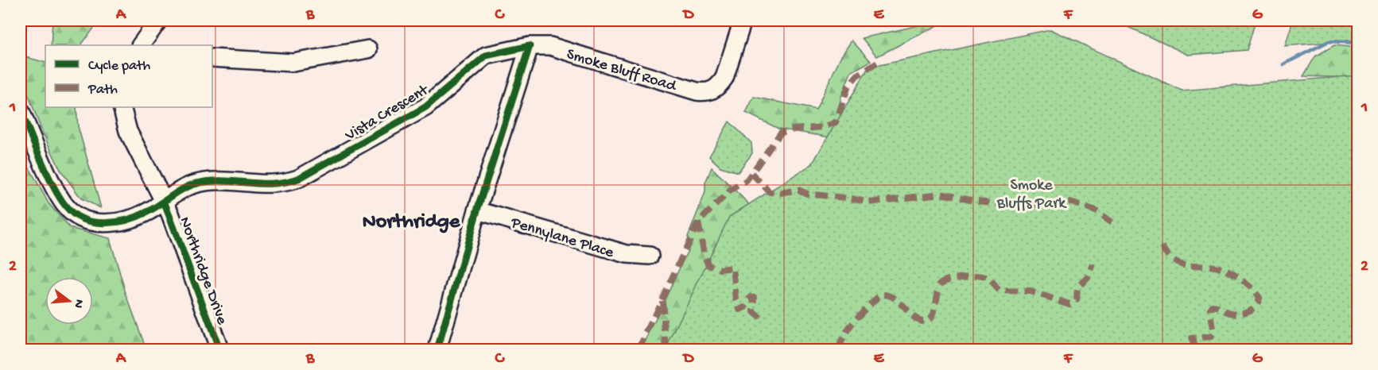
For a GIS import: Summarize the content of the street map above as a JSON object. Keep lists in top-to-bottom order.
{
  "streets": {
    "street": [
      "Smoke Bluff Road",
      "Vista Crescent",
      "Pennylane Place",
      "Northridge Drive"
    ]
  },
  "crossings": [
    ["Smoke Bluff Road", "Vista Crescent"],
    ["Vista Crescent", "Northridge Drive"]
  ],
  "districts": ["Northridge"],
  "parks": ["Smoke Bluffs Park"],
  "legend": ["Cycle path", "Path"],
  "north": "right",
  "grid": {
    "columns": [
      "A",
      "B",
      "C",
      "D",
      "E",
      "F",
      "G"
    ],
    "rows": ["1", "2"]
  }
}
